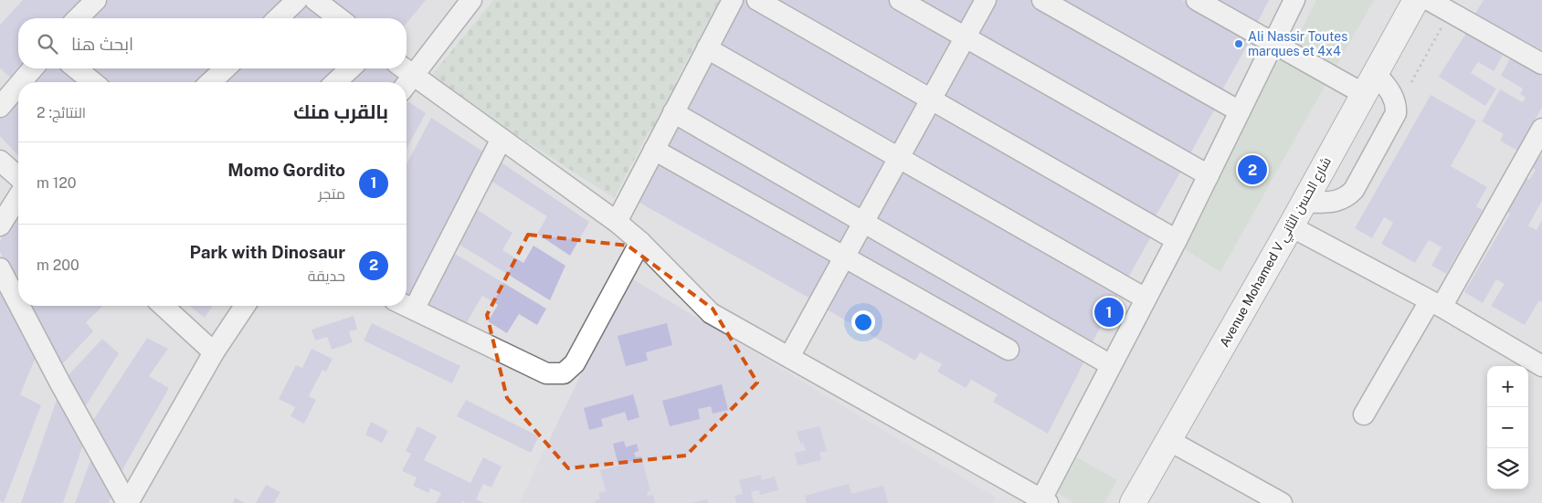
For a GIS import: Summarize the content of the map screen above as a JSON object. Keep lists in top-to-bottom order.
{
  "streets": {
    "main road": ["Avenue Mohamed V شارع الحسن الثاني"]
  },
  "places": ["Ali Nassir Toutes marques et 4x4"],
  "page": {
    "search": "ابحث هنا",
    "heading": ["بالقرب منك", "النتائج: 2"],
    "list": [
      {
        "mark": "1",
        "name": "Momo Gordito",
        "note": "متجر",
        "value": "120 m"
      },
      {
        "mark": "2",
        "name": "Park with Dinosaur",
        "note": "حديقة",
        "value": "200 m"
      }
    ],
    "pins": ["2", "1"],
    "map_buttons": ["+", "−"]
  }
}
